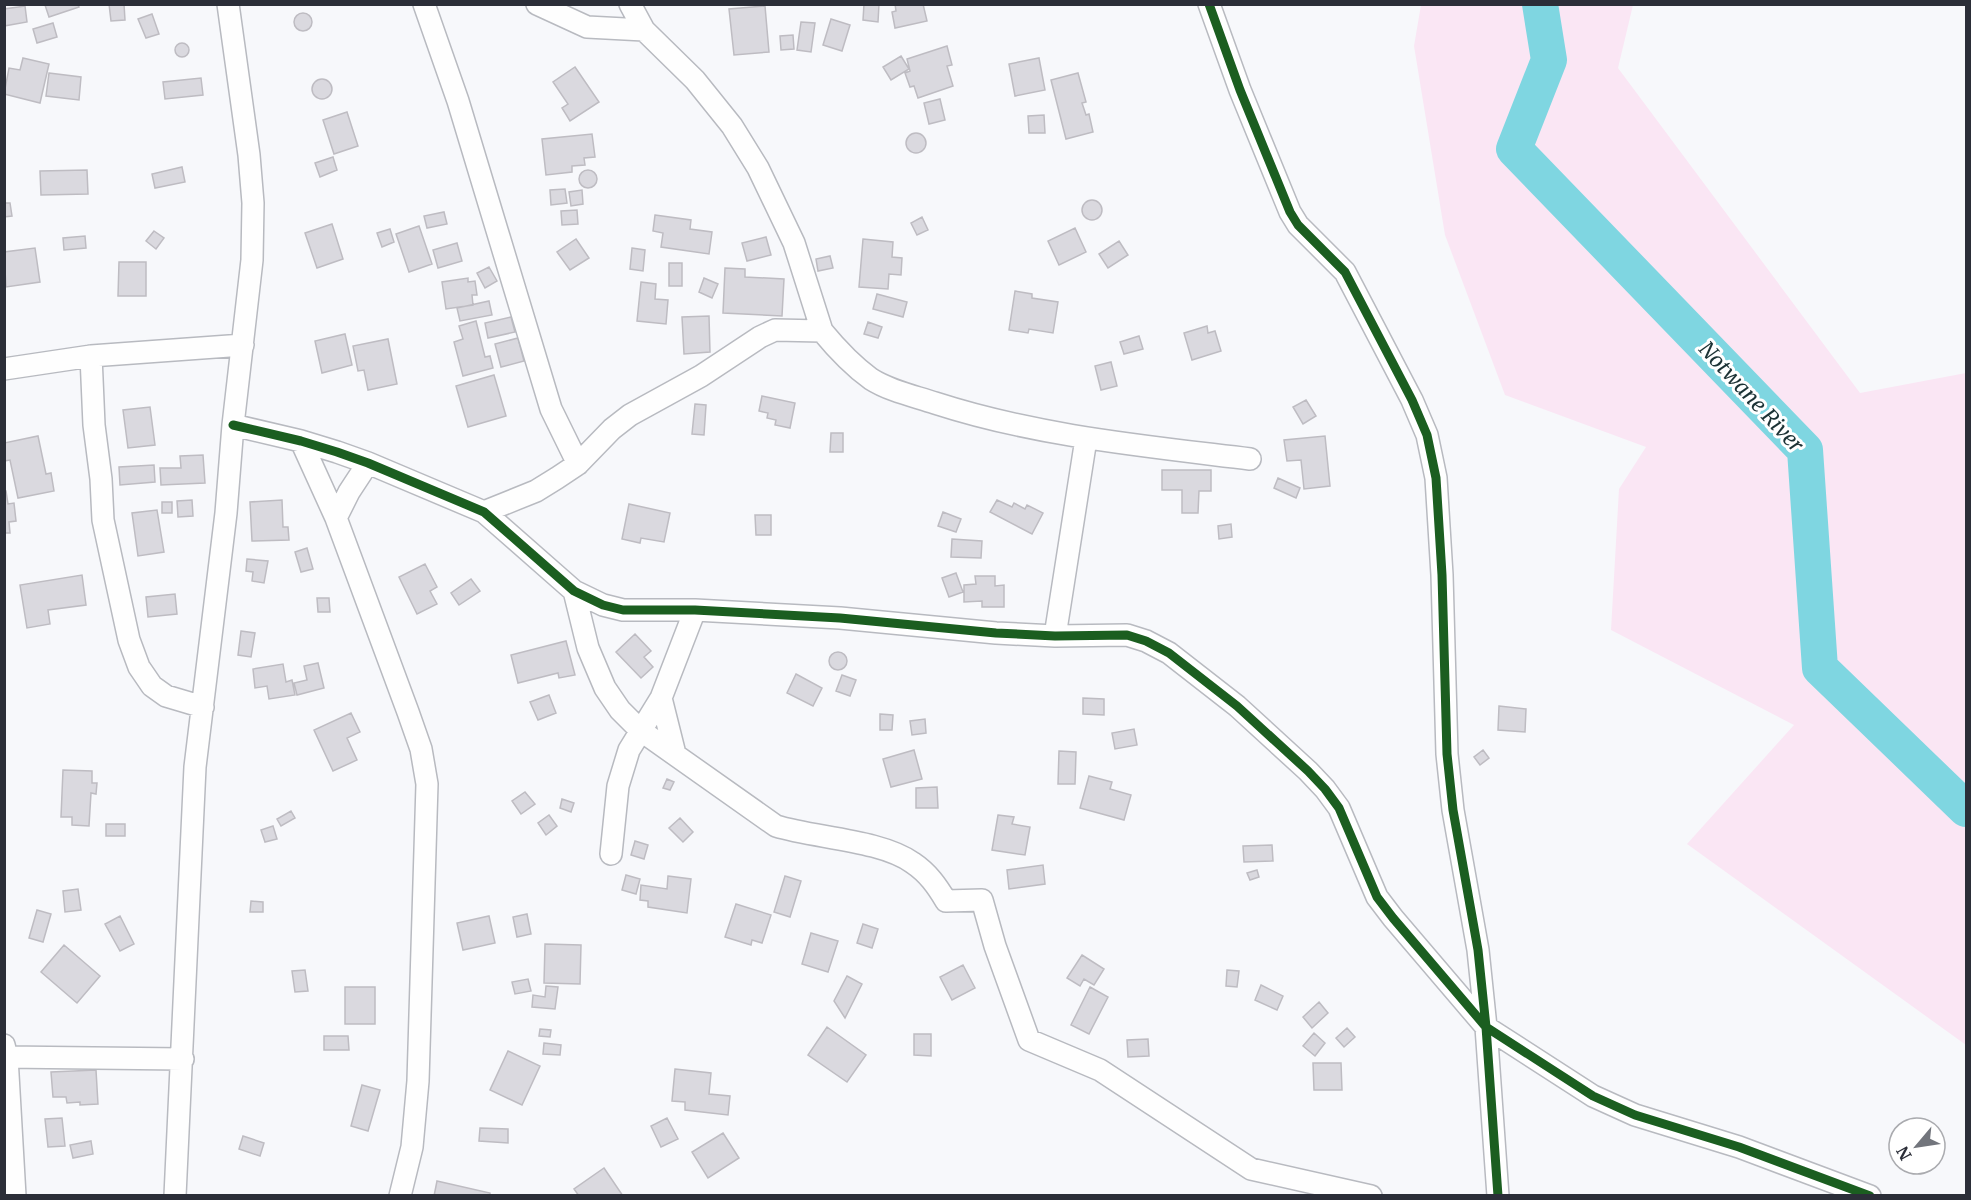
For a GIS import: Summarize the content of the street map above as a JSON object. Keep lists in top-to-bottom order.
{
  "water": ["Notwane River"],
  "north": "bottom left"
}
